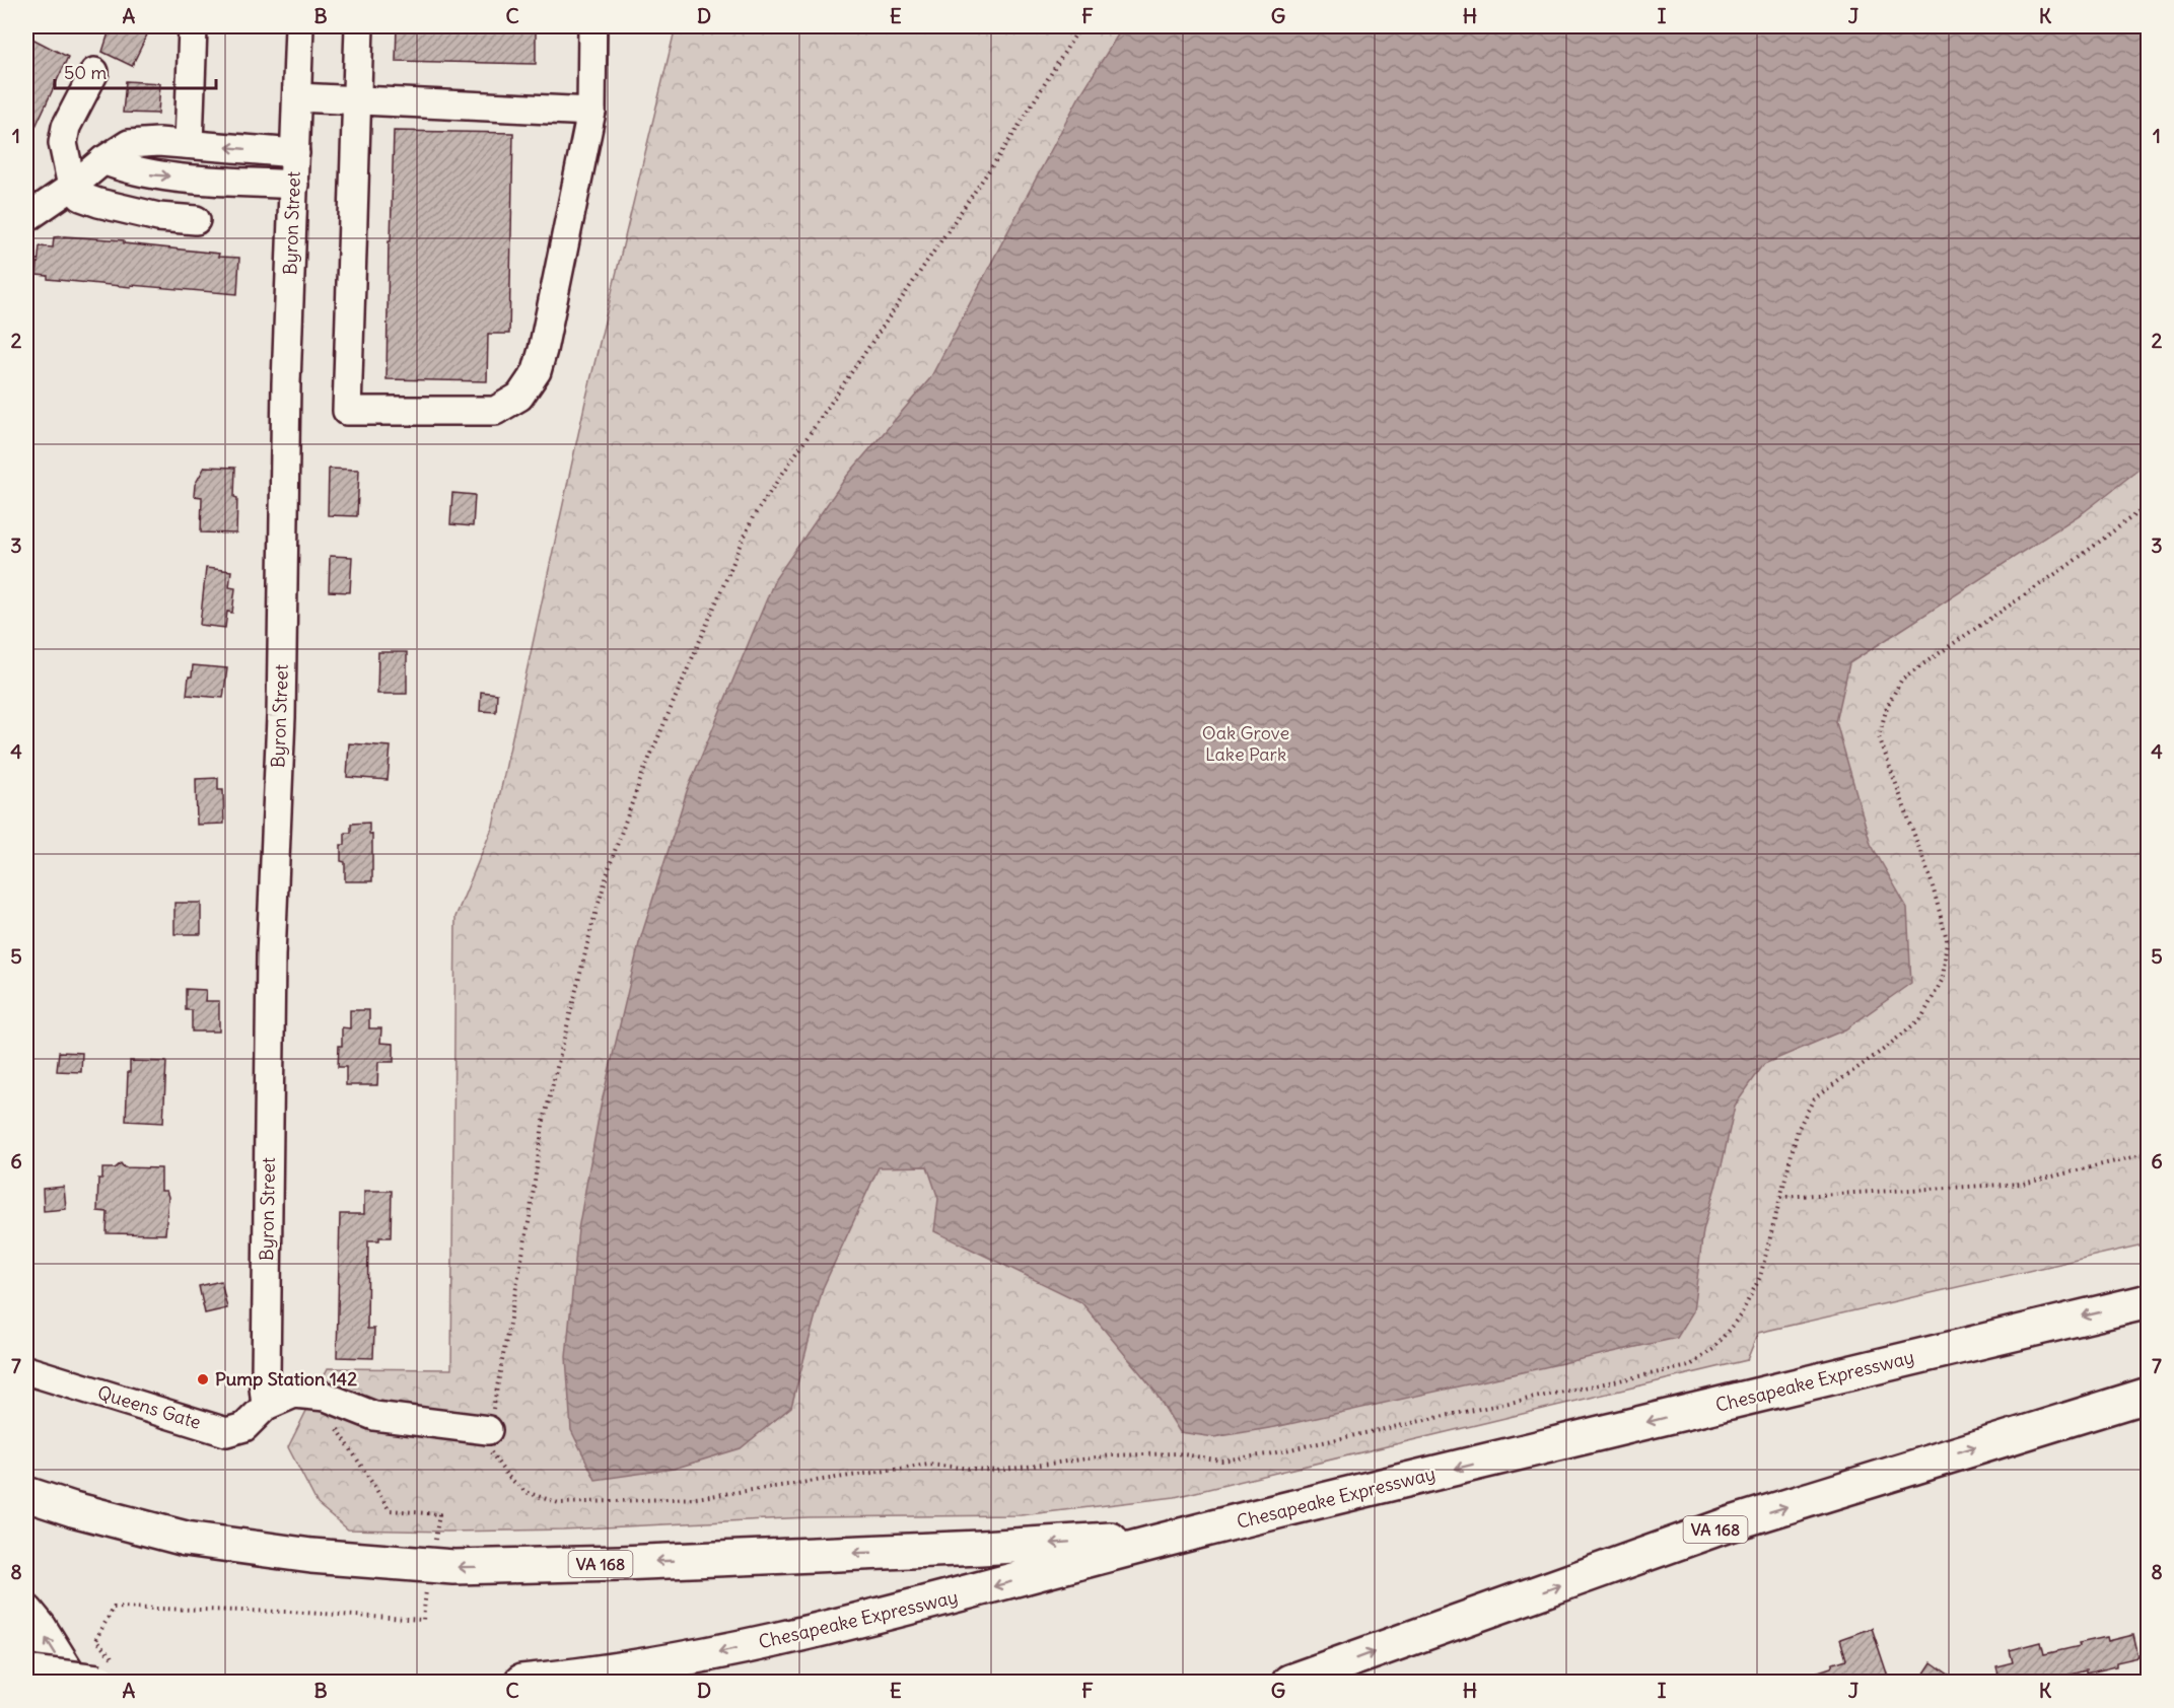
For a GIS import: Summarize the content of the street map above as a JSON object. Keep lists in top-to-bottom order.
{
  "streets": {
    "highway": ["Chesapeake Expressway", "VA 168"],
    "street": ["Byron Street", "Queens Gate"]
  },
  "crossings": [
    ["Byron Street", "Queens Gate"],
    ["Chesapeake Expressway", "VA 168"]
  ],
  "parks": ["Oak Grove Lake Park"],
  "places": ["Pump Station 142"],
  "scale_bar": "50 m",
  "grid": {
    "columns": [
      "A",
      "B",
      "C",
      "D",
      "E",
      "F",
      "G",
      "H",
      "I",
      "J",
      "K"
    ],
    "rows": [
      "1",
      "2",
      "3",
      "4",
      "5",
      "6",
      "7",
      "8"
    ]
  }
}
